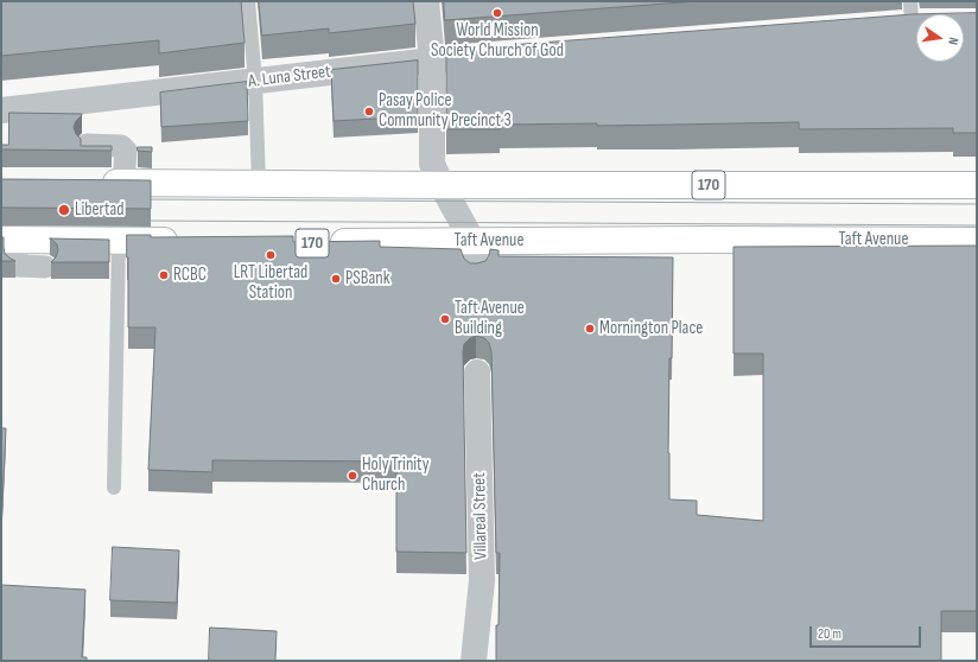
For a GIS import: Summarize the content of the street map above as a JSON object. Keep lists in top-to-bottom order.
{
  "streets": {
    "main road": ["170", "Taft Avenue"],
    "street": ["A. Luna Street", "Villareal Street"]
  },
  "places": [
    "World Mission Society Church of God",
    "Pasay Police Community Precinct 3",
    "Libertad",
    "LRT Libertad Station",
    "RCBC",
    "PSBank",
    "Taft Avenue Building",
    "Mornington Place",
    "Holy Trinity Church"
  ],
  "scale_bar": "20 m",
  "north": "right"
}
